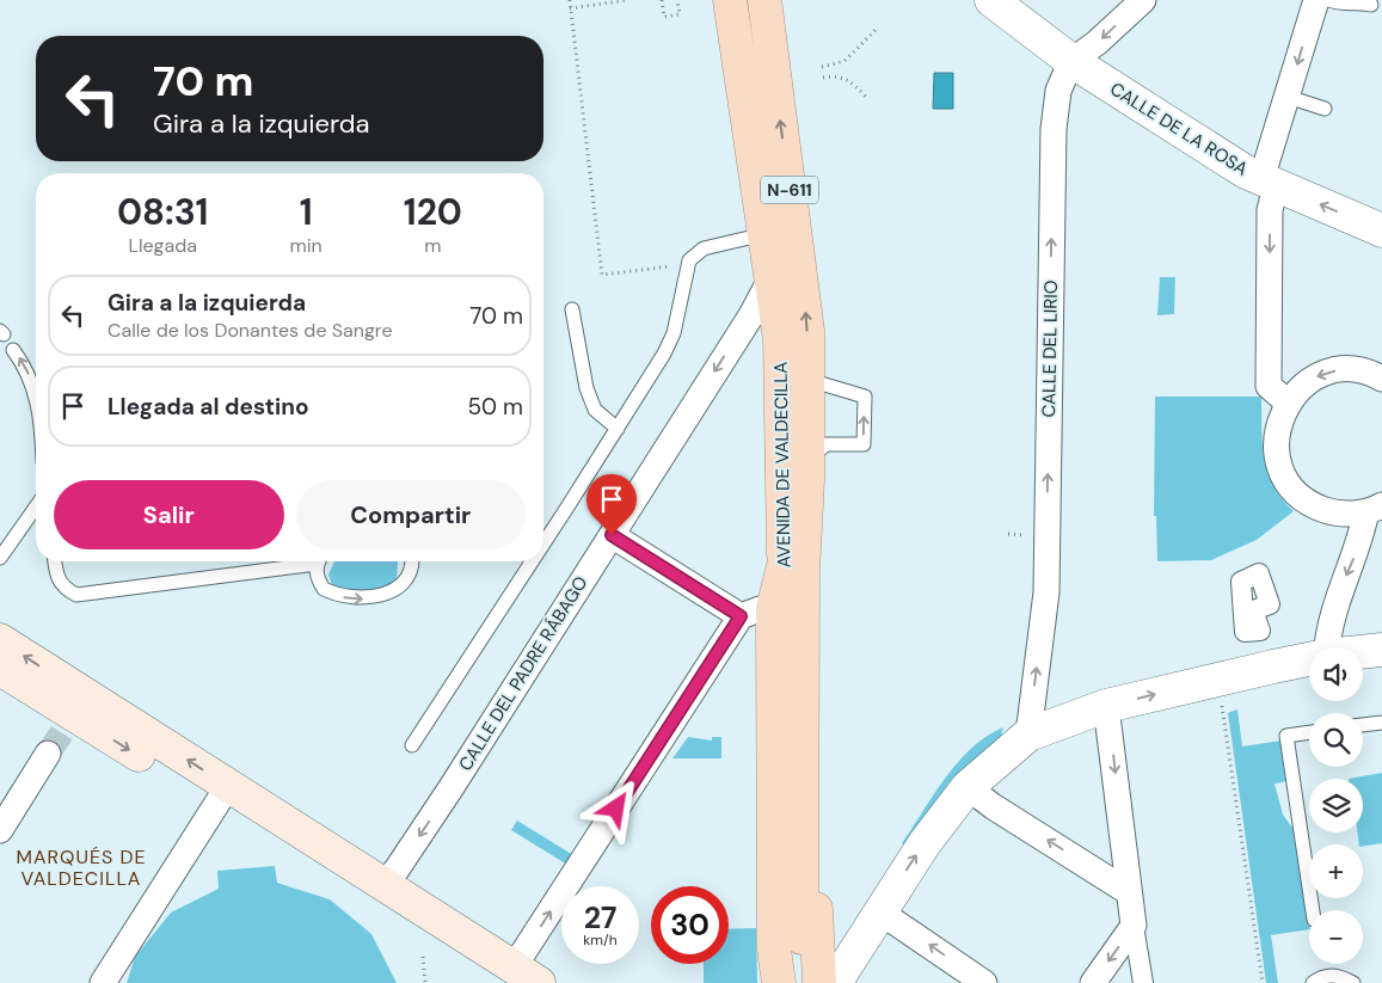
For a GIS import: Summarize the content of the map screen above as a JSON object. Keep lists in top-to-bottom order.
{
  "streets": {
    "main road": ["N-611", "AVENIDA DE VALDECILLA"],
    "street": ["CALLE DE LA ROSA", "CALLE DEL LIRIO", "CALLE DEL PADRE RÁBAGO"]
  },
  "crossings": [
    ["CALLE DE LA ROSA", "CALLE DEL LIRIO"],
    ["AVENIDA DE VALDECILLA", "CALLE DEL PADRE RÁBAGO"]
  ],
  "districts": ["MARQUÉS DE VALDECILLA"],
  "page": {
    "turn": ["70 m", "Gira a la izquierda"],
    "eta": [
      "08:31",
      "Llegada",
      "1",
      "min",
      "120",
      "m"
    ],
    "list": [
      {
        "name": "Gira a la izquierda",
        "note": "Calle de los Donantes de Sangre",
        "value": "70 m"
      },
      {
        "name": "Llegada al destino",
        "value": "50 m"
      }
    ],
    "buttons": ["Salir", "Compartir"],
    "map_buttons": ["+", "−"],
    "speed": "27 km/h",
    "limit": "30"
  }
}
